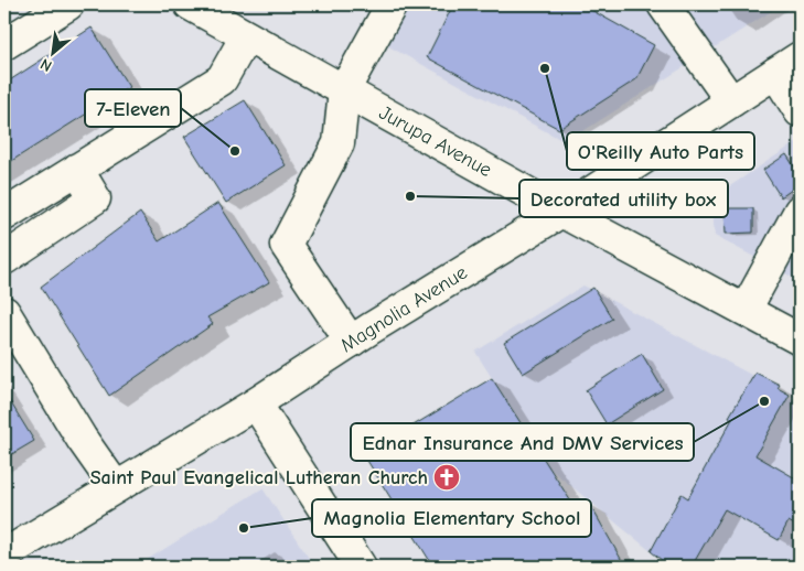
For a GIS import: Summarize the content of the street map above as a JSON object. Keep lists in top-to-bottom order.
{
  "streets": {
    "main road": ["Jurupa Avenue", "Magnolia Avenue"]
  },
  "crossings": [
    ["Jurupa Avenue", "Magnolia Avenue"]
  ],
  "places": {
    "other": [
      "O'Reilly Auto Parts",
      "7-Eleven",
      "Decorated utility box",
      "Ednar Insurance And DMV Services",
      "Magnolia Elementary School"
    ],
    "church": ["Saint Paul Evangelical Lutheran Church"]
  },
  "north": "bottom left"
}
